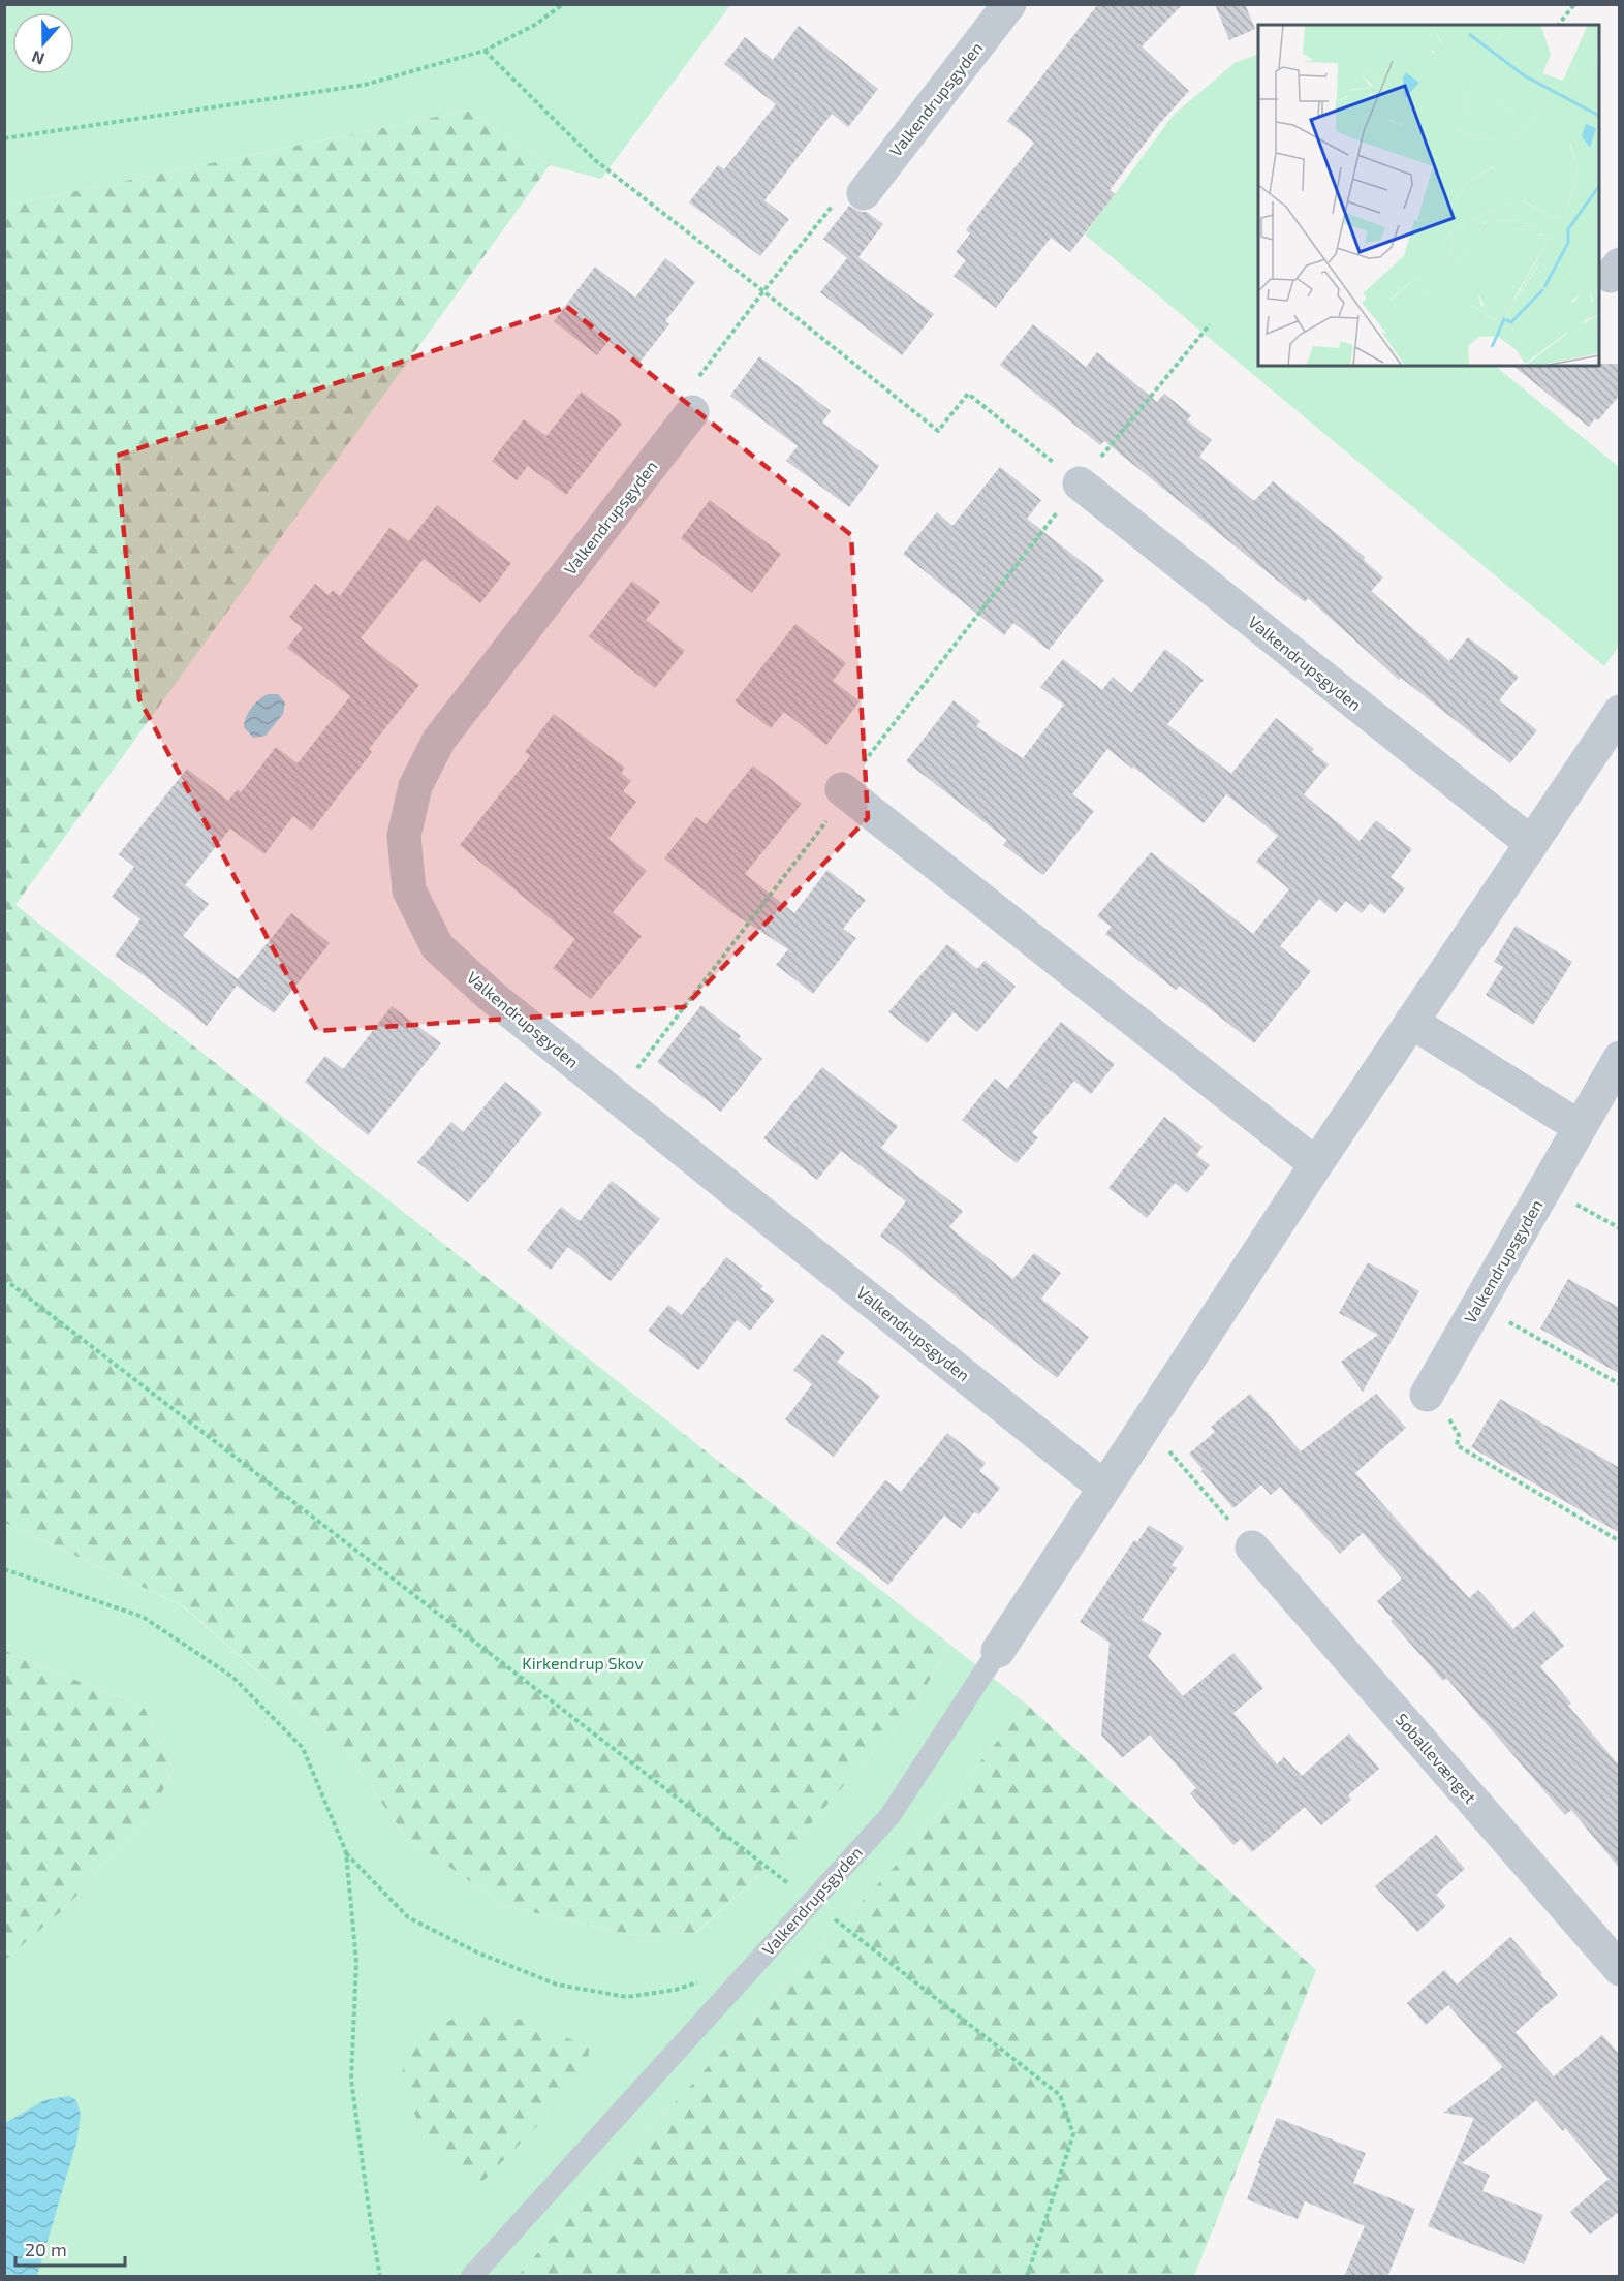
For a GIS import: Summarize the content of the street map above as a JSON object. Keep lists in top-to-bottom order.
{
  "streets": {
    "street": ["Valkendrupsgyden", "Søballevænget"]
  },
  "parks": ["Kirkendrup Skov"],
  "scale_bar": "20 m",
  "north": "bottom"
}
